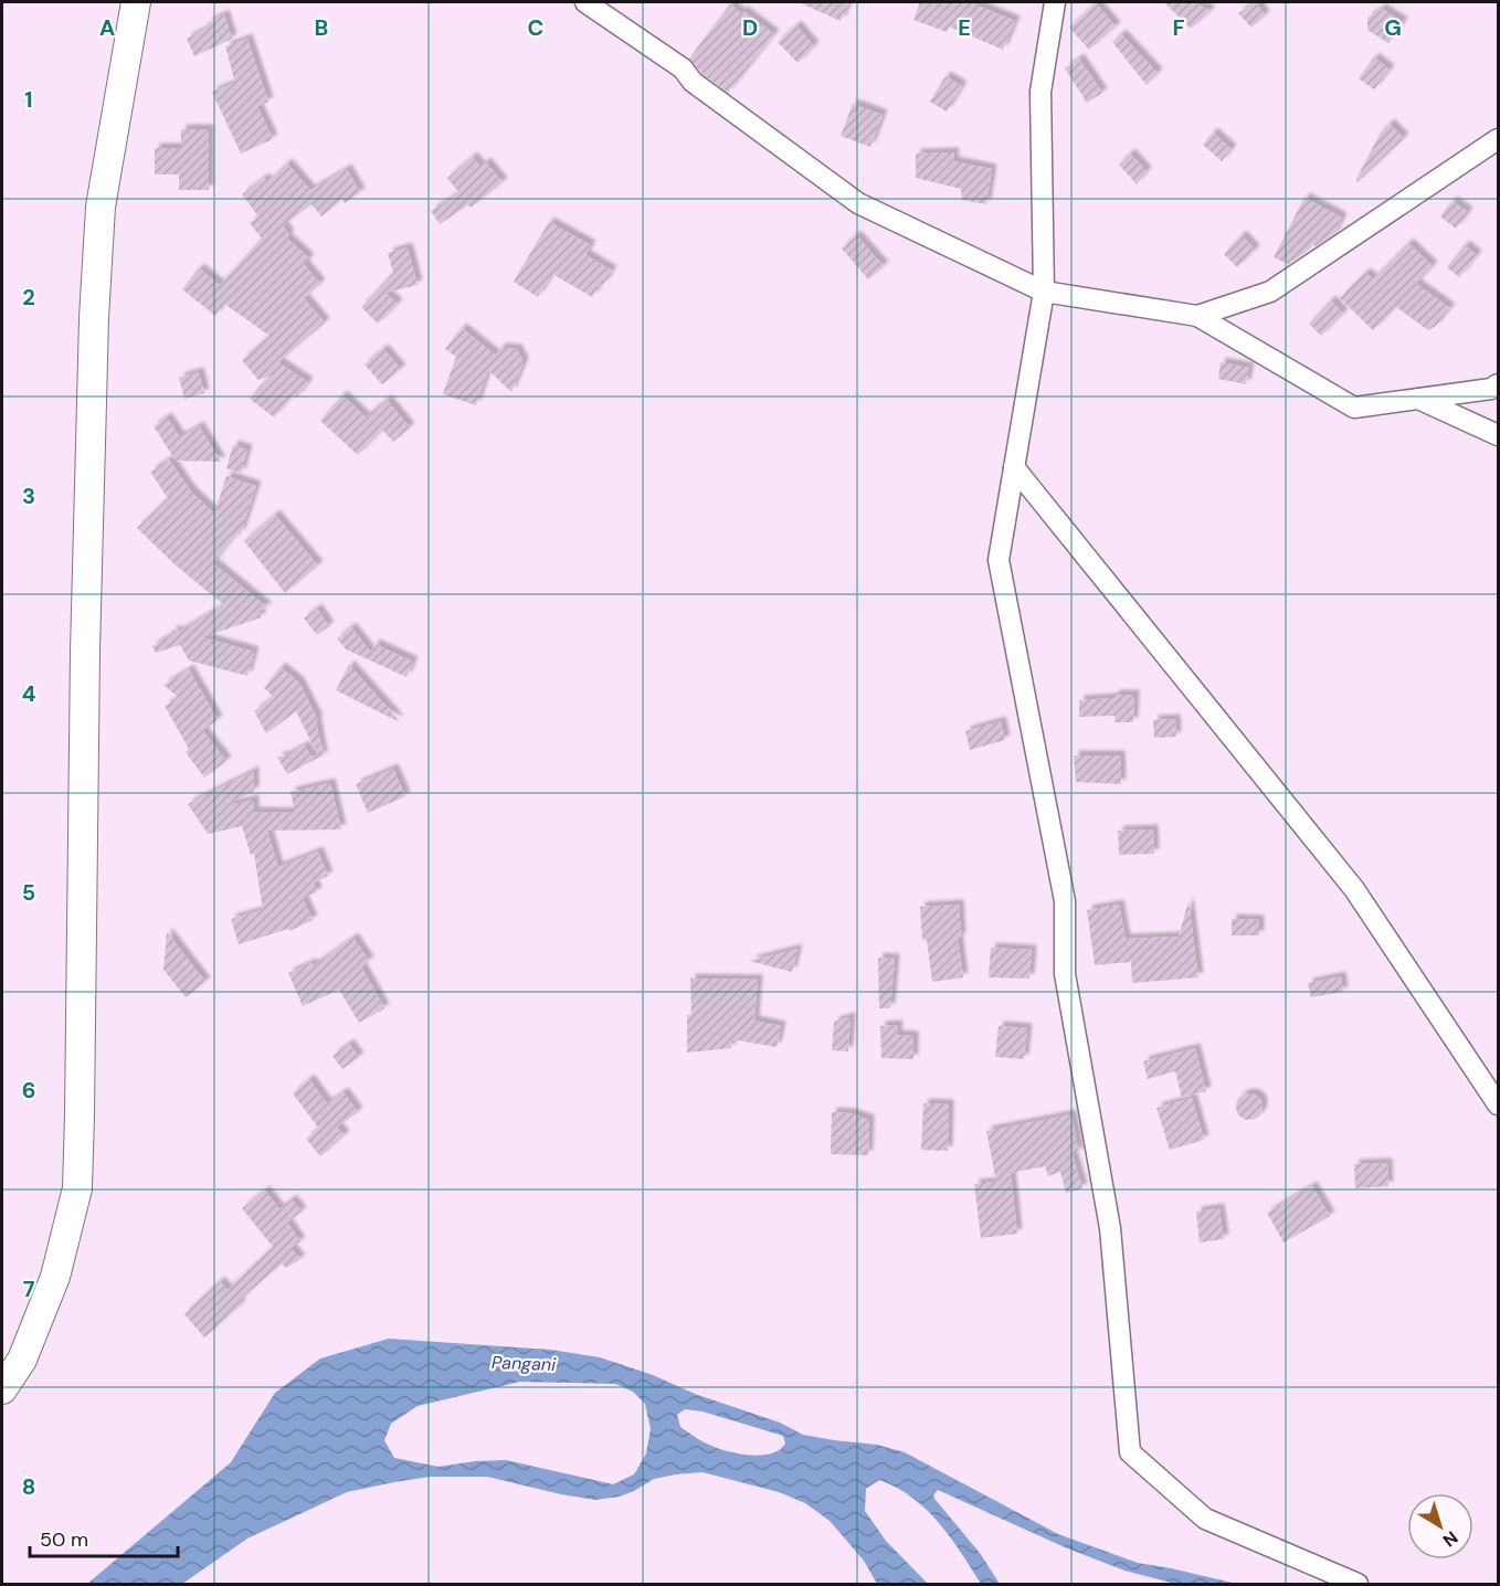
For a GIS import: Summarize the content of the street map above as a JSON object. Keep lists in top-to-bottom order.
{
  "water": ["Pangani"],
  "scale_bar": "50 m",
  "north": "bottom right",
  "grid": {
    "columns": [
      "A",
      "B",
      "C",
      "D",
      "E",
      "F",
      "G"
    ],
    "rows": [
      "1",
      "2",
      "3",
      "4",
      "5",
      "6",
      "7",
      "8"
    ]
  }
}
